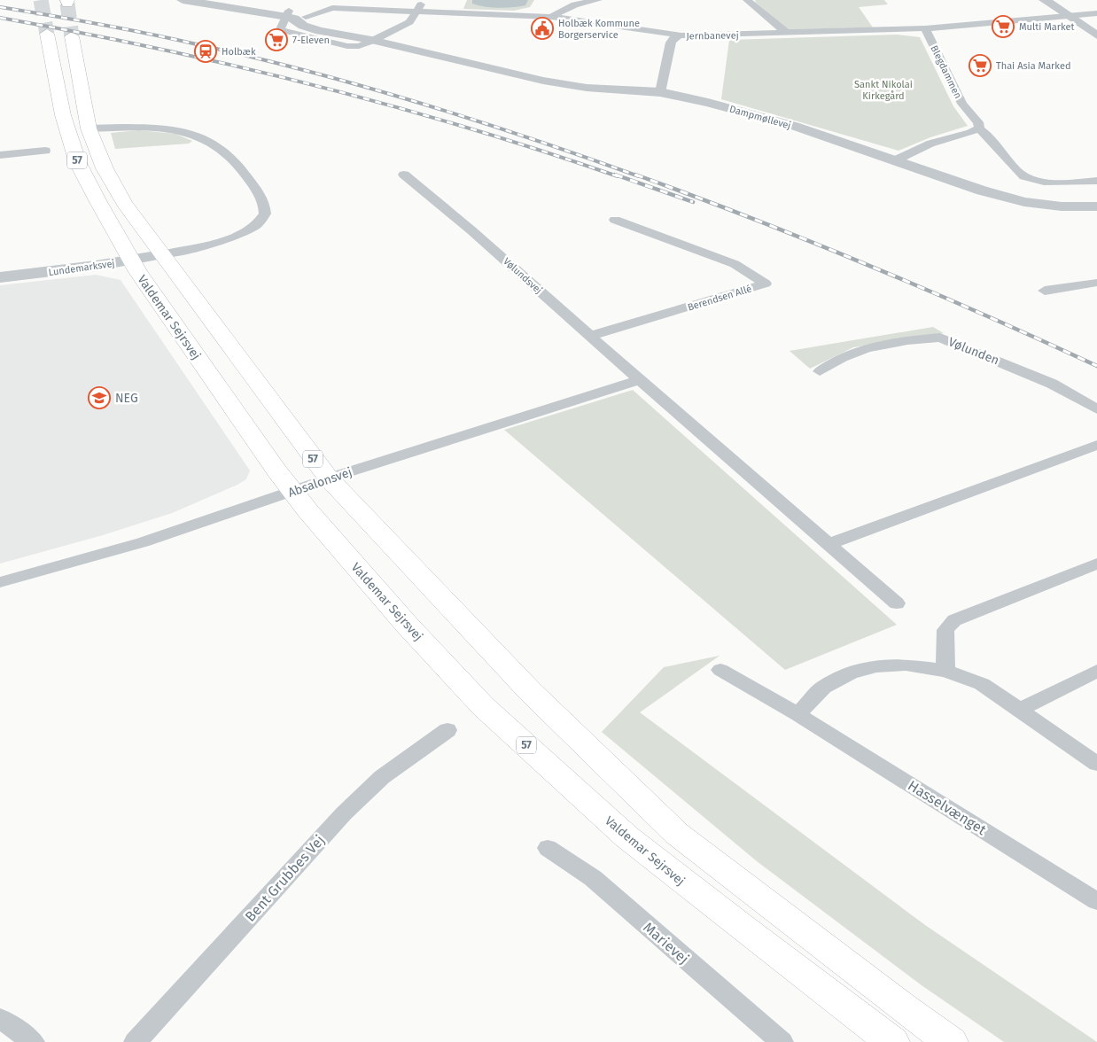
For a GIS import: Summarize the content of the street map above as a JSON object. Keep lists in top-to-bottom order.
{
  "streets": {
    "main road": ["57", "Valdemar Sejrsvej"],
    "street": [
      "Jernbanevej",
      "Blegdammen",
      "Dampmøllevej",
      "Lundemarksvej",
      "Vølundsvej",
      "Berendsen Allé",
      "Vølunden",
      "Absalonsvej",
      "Hasselvænget",
      "Bent Grubbes Vej",
      "Marievej"
    ]
  },
  "crossings": [
    ["Jernbanevej", "Blegdammen"],
    ["57", "Lundemarksvej"],
    ["57", "Absalonsvej"],
    ["Lundemarksvej", "Valdemar Sejrsvej"],
    ["Vølundsvej", "Berendsen Allé"],
    ["Vølundsvej", "Absalonsvej"],
    ["Valdemar Sejrsvej", "Absalonsvej"]
  ],
  "parks": ["Sankt Nikolai Kirkegård"],
  "places": {
    "supermarket": ["Multi Market", "7-Eleven", "Thai Asia Marked"],
    "public building": ["Holbæk Kommune Borgerservice"],
    "station": ["Holbæk"],
    "school or university": ["NEG"]
  }
}
